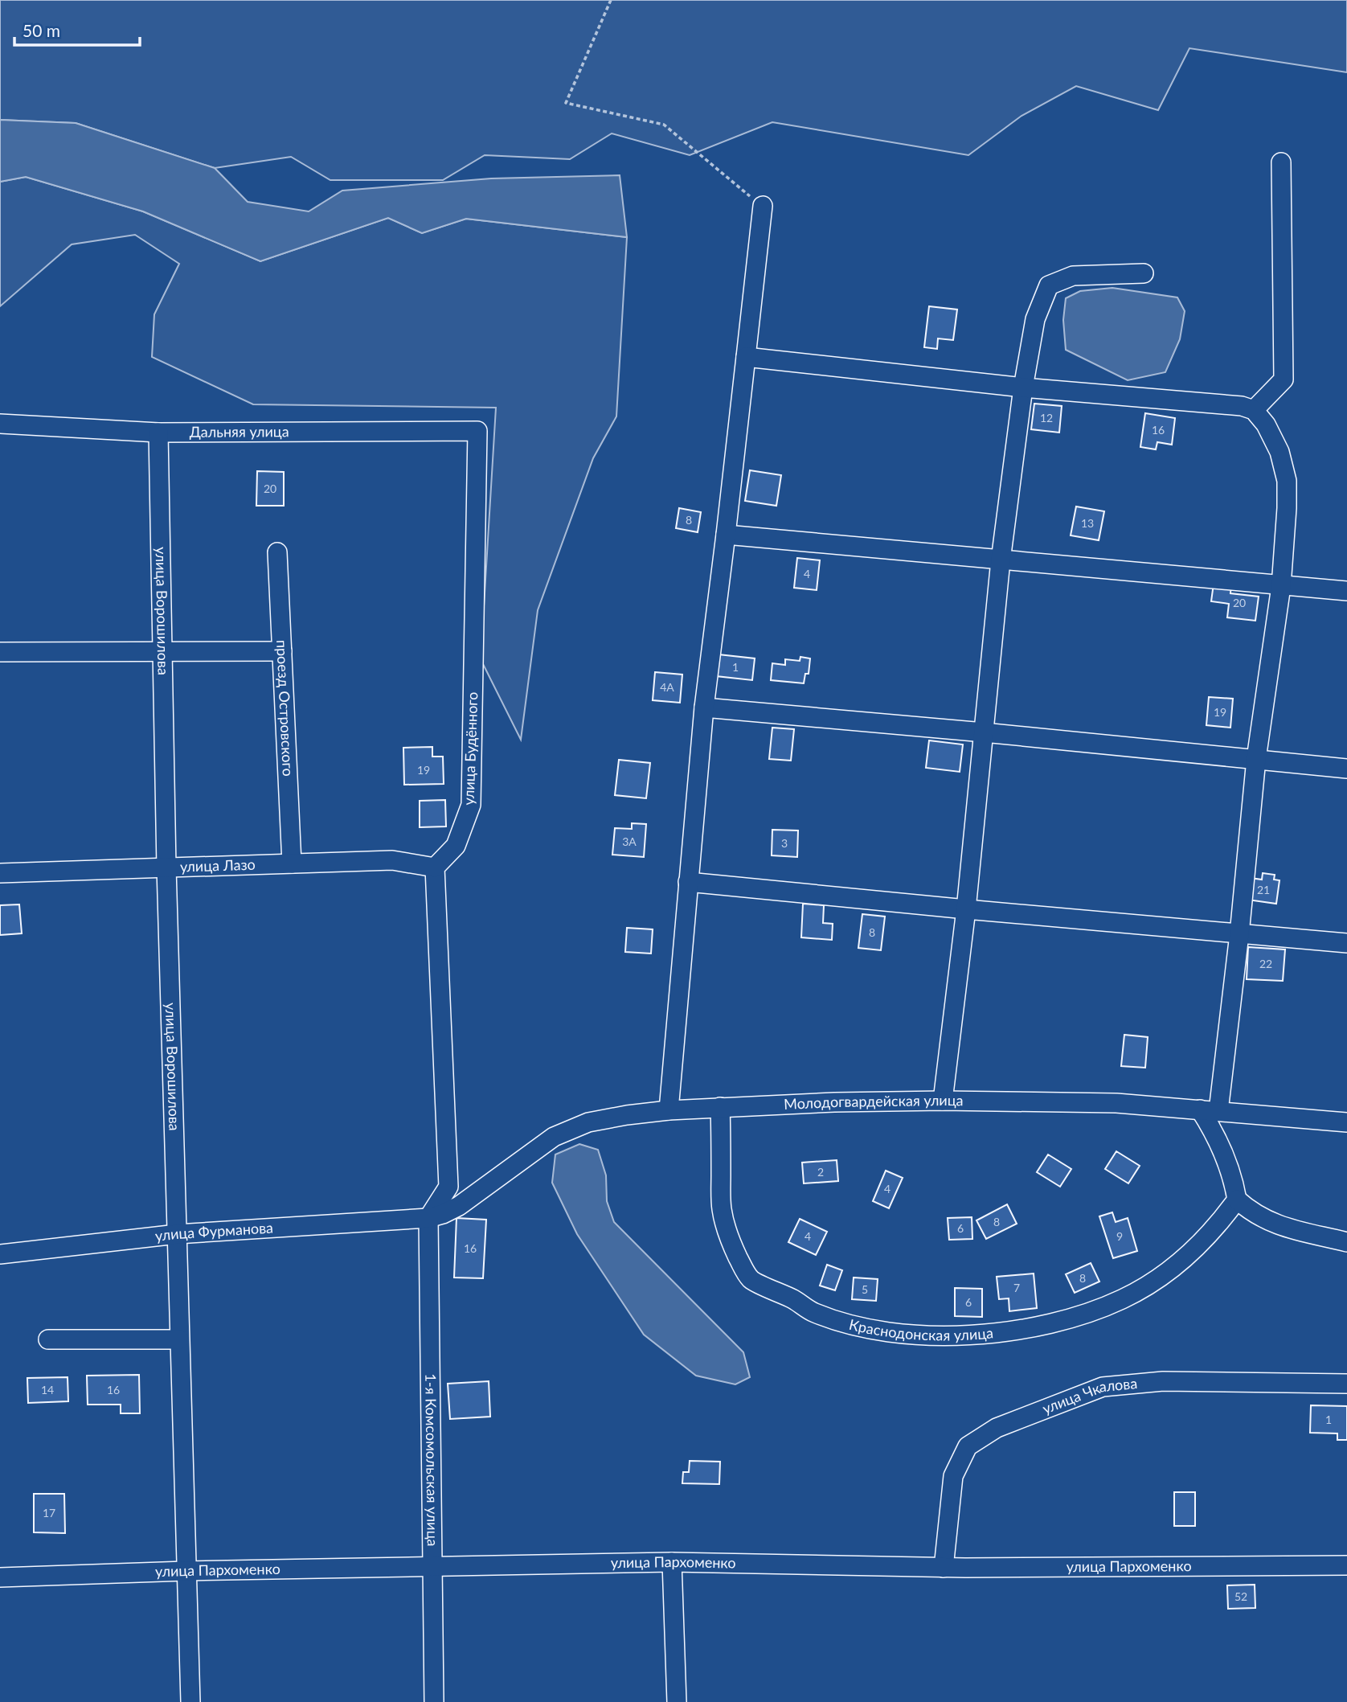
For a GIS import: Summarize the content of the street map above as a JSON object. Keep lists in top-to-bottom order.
{
  "streets": {
    "street": [
      "Дальняя улица",
      "улица Ворошилова",
      "проезд Островского",
      "улица Будённого",
      "улица Лазо",
      "Молодогвардейская улица",
      "улица Фурманова",
      "Краснодонская улица",
      "улица Чкалова",
      "1-я Комсомольская улица",
      "улица Пархоменко"
    ]
  },
  "crossings": [
    ["Дальняя улица", "улица Ворошилова"],
    ["Дальняя улица", "улица Будённого"],
    ["улица Ворошилова", "улица Лазо"],
    ["улица Ворошилова", "улица Фурманова"],
    ["улица Ворошилова", "улица Пархоменко"],
    ["проезд Островского", "улица Лазо"],
    ["улица Будённого", "улица Лазо"],
    ["Молодогвардейская улица", "улица Фурманова"],
    ["Молодогвардейская улица", "Краснодонская улица"],
    ["Молодогвардейская улица", "1-я Комсомольская улица"],
    ["улица Фурманова", "1-я Комсомольская улица"],
    ["улица Чкалова", "улица Пархоменко"],
    ["1-я Комсомольская улица", "улица Пархоменко"]
  ],
  "house_numbers": [
    "12",
    "16",
    "20",
    "8",
    "13",
    "4",
    "20",
    "1",
    "4А",
    "19",
    "19",
    "3А",
    "3",
    "21",
    "8",
    "22",
    "2",
    "4",
    "8",
    "6",
    "4",
    "9",
    "16",
    "8",
    "7",
    "5",
    "6",
    "14",
    "16",
    "1",
    "17",
    "52"
  ],
  "scale_bar": "50 m"
}
